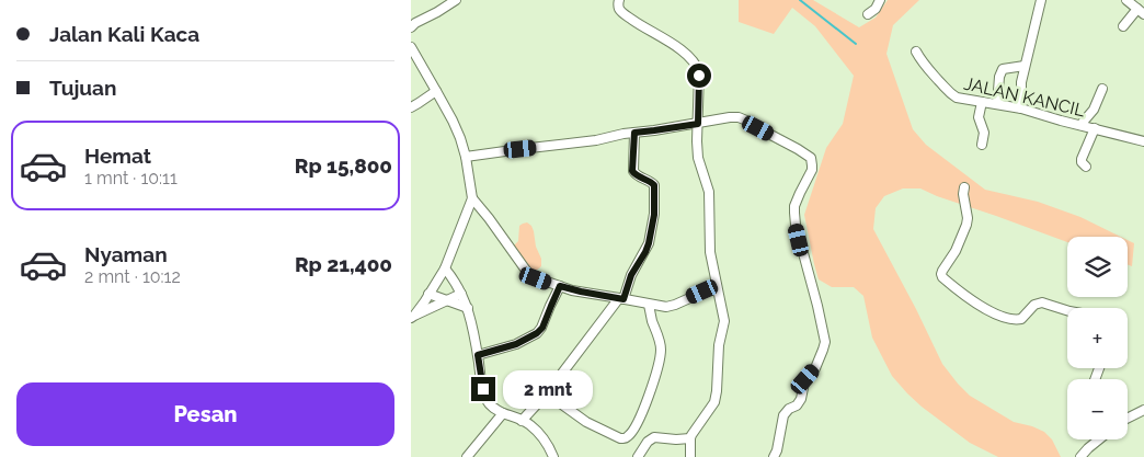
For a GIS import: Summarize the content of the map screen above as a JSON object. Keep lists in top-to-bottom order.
{
  "streets": {
    "street": ["JALAN KANCIL"]
  },
  "page": {
    "banner": ["Jalan Kali Kaca", "Tujuan"],
    "list": [
      {
        "name": "Hemat",
        "note": "1 mnt · 10:11",
        "value": "Rp 15,800"
      },
      {
        "name": "Nyaman",
        "note": "2 mnt · 10:12",
        "value": "Rp 21,400"
      }
    ],
    "map_buttons": ["+", "−"],
    "bubble": "2 mnt",
    "buttons": "Pesan"
  }
}
